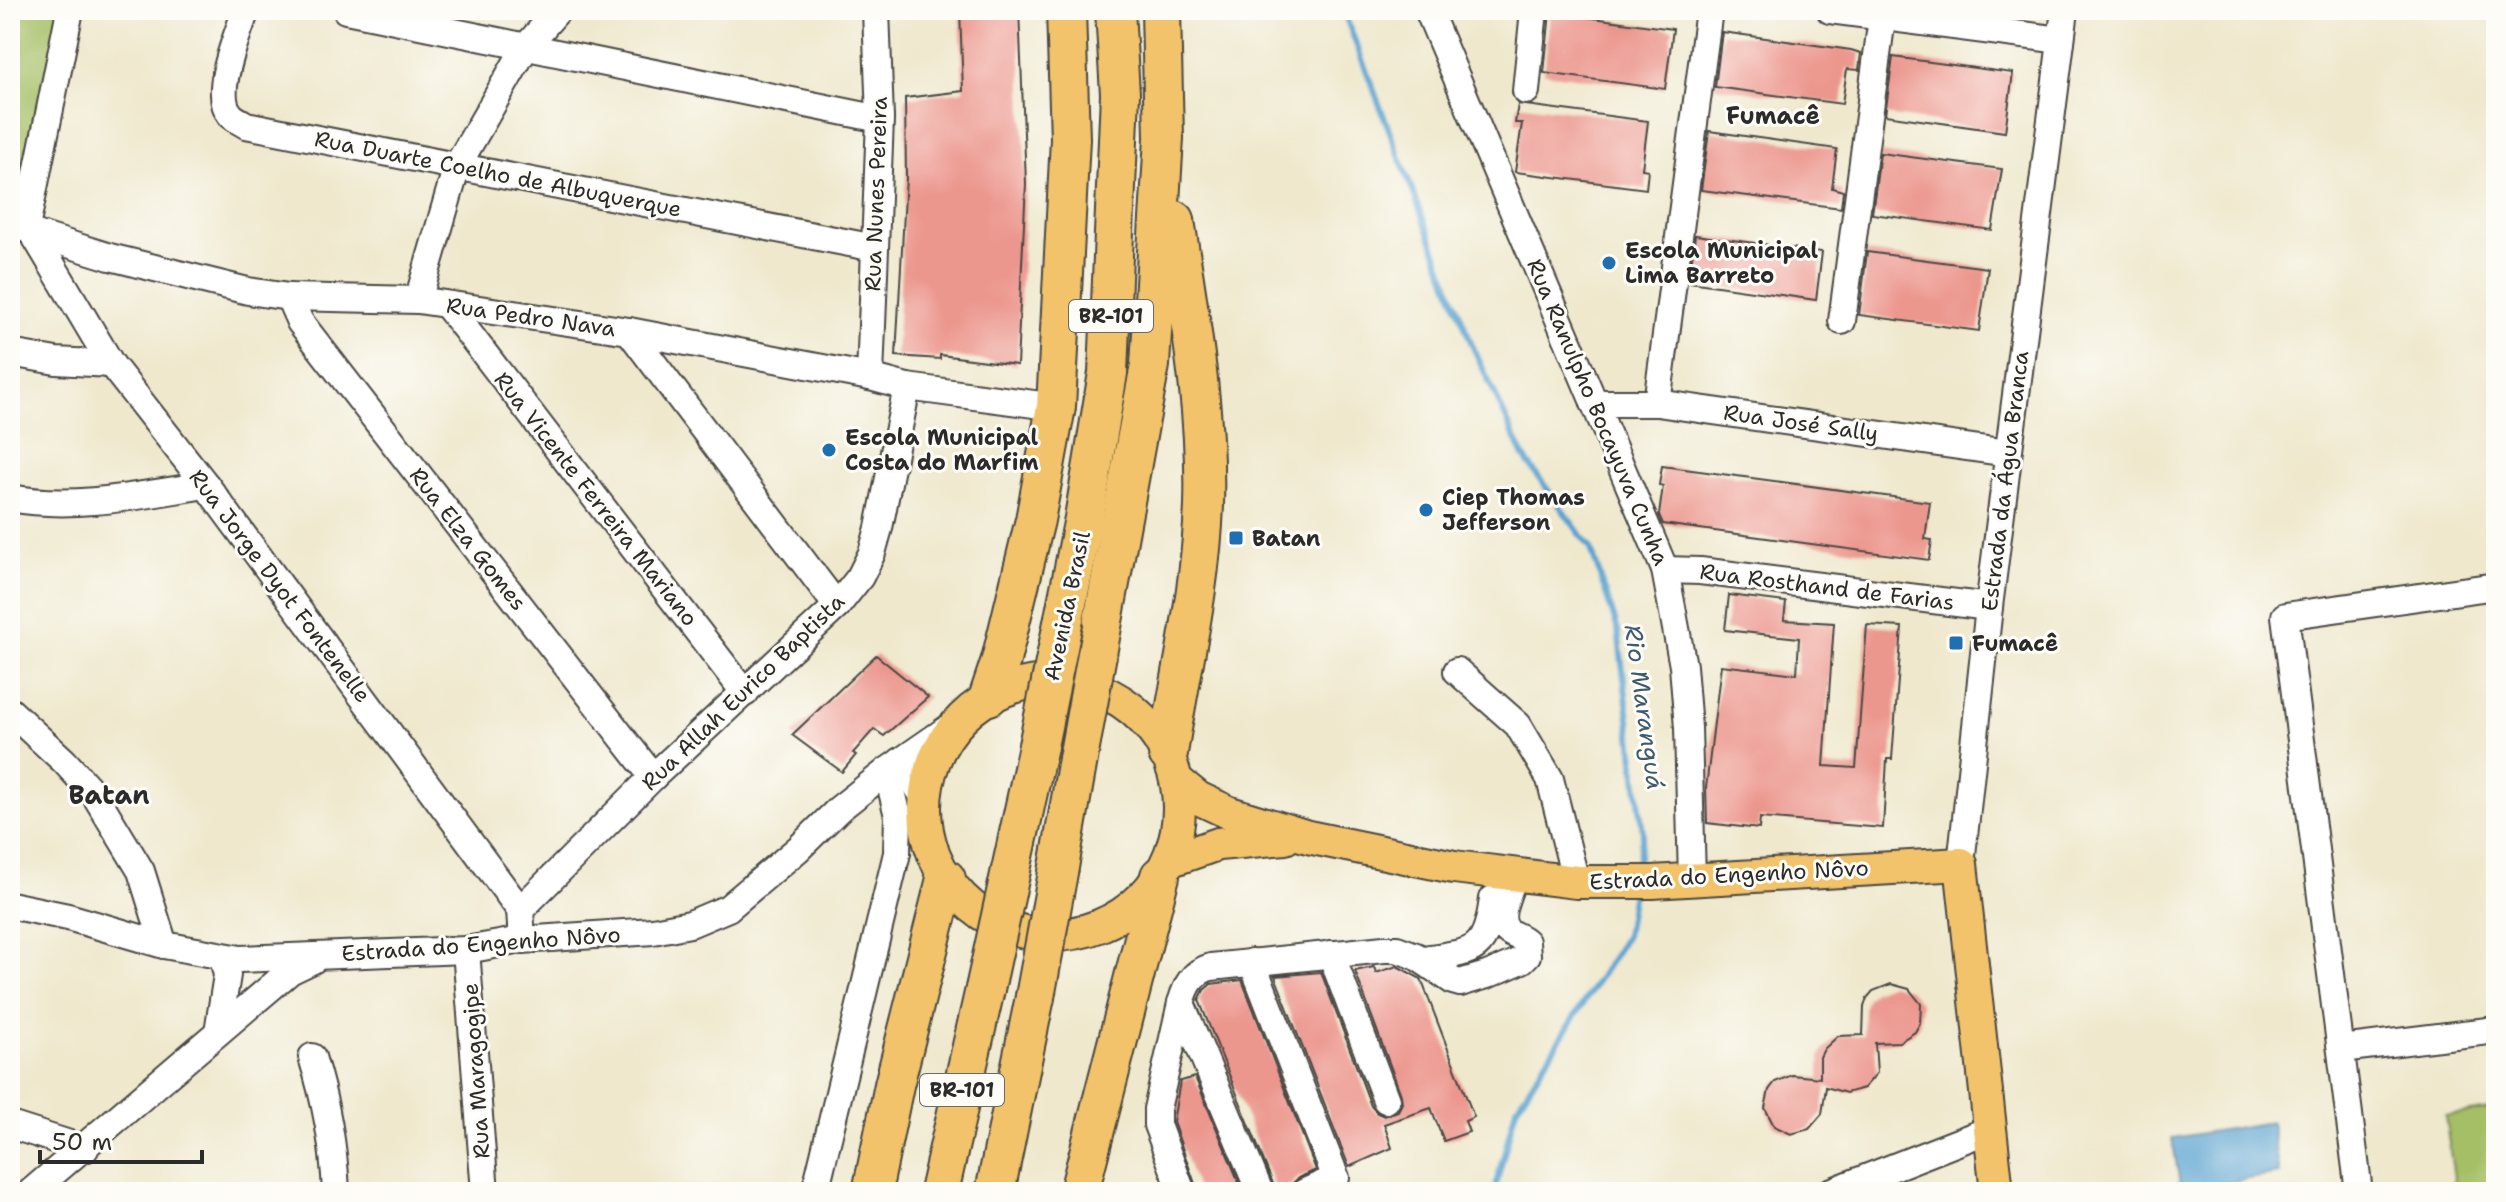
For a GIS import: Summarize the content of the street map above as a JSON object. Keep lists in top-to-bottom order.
{
  "streets": {
    "highway": ["BR-101", "Avenida Brasil"],
    "main road": ["Estrada da Água Branca", "Estrada do Engenho Nôvo"],
    "street": [
      "Rua Duarte Coelho de Albuquerque",
      "Rua Nunes Pereira",
      "Rua Pedro Nava",
      "Rua Ranulpho Bocayuva Cunha",
      "Rua José Sally",
      "Rua Vicente Ferreira Mariano",
      "Rua Elza Gomes",
      "Rua Jorge Dyot Fontenelle",
      "Rua Rosthand de Farias",
      "Rua Allah Eurico Baptista",
      "Rua Maragogipe"
    ]
  },
  "crossings": [
    ["Rua Duarte Coelho de Albuquerque", "Rua Nunes Pereira"],
    ["Rua Nunes Pereira", "Rua Pedro Nava"],
    ["Rua Pedro Nava", "Rua Vicente Ferreira Mariano"],
    ["Rua Pedro Nava", "Rua Elza Gomes"],
    ["Rua Pedro Nava", "Rua Jorge Dyot Fontenelle"],
    ["Rua Pedro Nava", "Rua Allah Eurico Baptista"],
    ["Rua Ranulpho Bocayuva Cunha", "Rua José Sally"],
    ["Rua Ranulpho Bocayuva Cunha", "Rua Rosthand de Farias"],
    ["Rua Ranulpho Bocayuva Cunha", "Estrada do Engenho Nôvo"],
    ["Rua José Sally", "Estrada da Água Branca"],
    ["Estrada da Água Branca", "Rua Rosthand de Farias"],
    ["Estrada da Água Branca", "Estrada do Engenho Nôvo"],
    ["Rua Vicente Ferreira Mariano", "Rua Allah Eurico Baptista"],
    ["Rua Elza Gomes", "Rua Allah Eurico Baptista"],
    ["Rua Jorge Dyot Fontenelle", "Rua Allah Eurico Baptista"],
    ["Estrada do Engenho Nôvo", "Rua Maragogipe"]
  ],
  "districts": ["Fumacê", "Batan"],
  "water": ["Rio Maranguá"],
  "places": {
    "other": ["Escola Municipal Lima Barreto", "Escola Municipal Costa do Marfim", "Ciep Thomas Jefferson"],
    "transit": ["Batan", "Fumacê"]
  },
  "scale_bar": "50 m"
}
